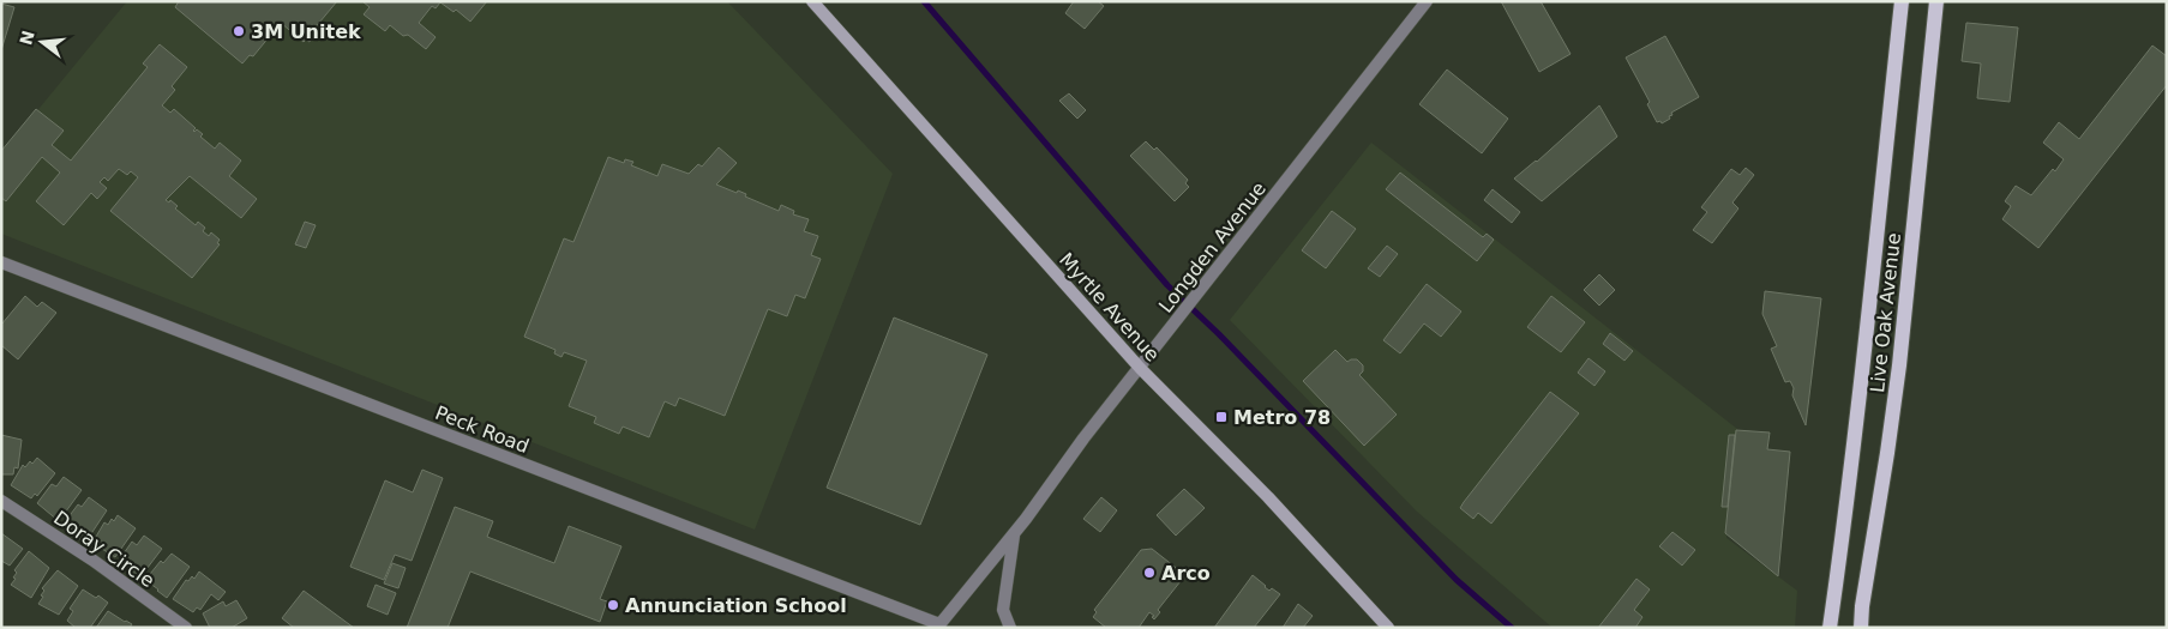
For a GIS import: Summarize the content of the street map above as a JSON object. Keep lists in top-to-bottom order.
{
  "streets": {
    "main road": ["Myrtle Avenue", "Live Oak Avenue"],
    "street": ["Longden Avenue", "Peck Road", "Doray Circle"]
  },
  "crossings": [
    ["Longden Avenue", "Myrtle Avenue"],
    ["Longden Avenue", "Peck Road"]
  ],
  "places": {
    "other": ["3M Unitek", "Arco", "Annunciation School"],
    "transit": ["Metro 78"]
  },
  "north": "left"
}
